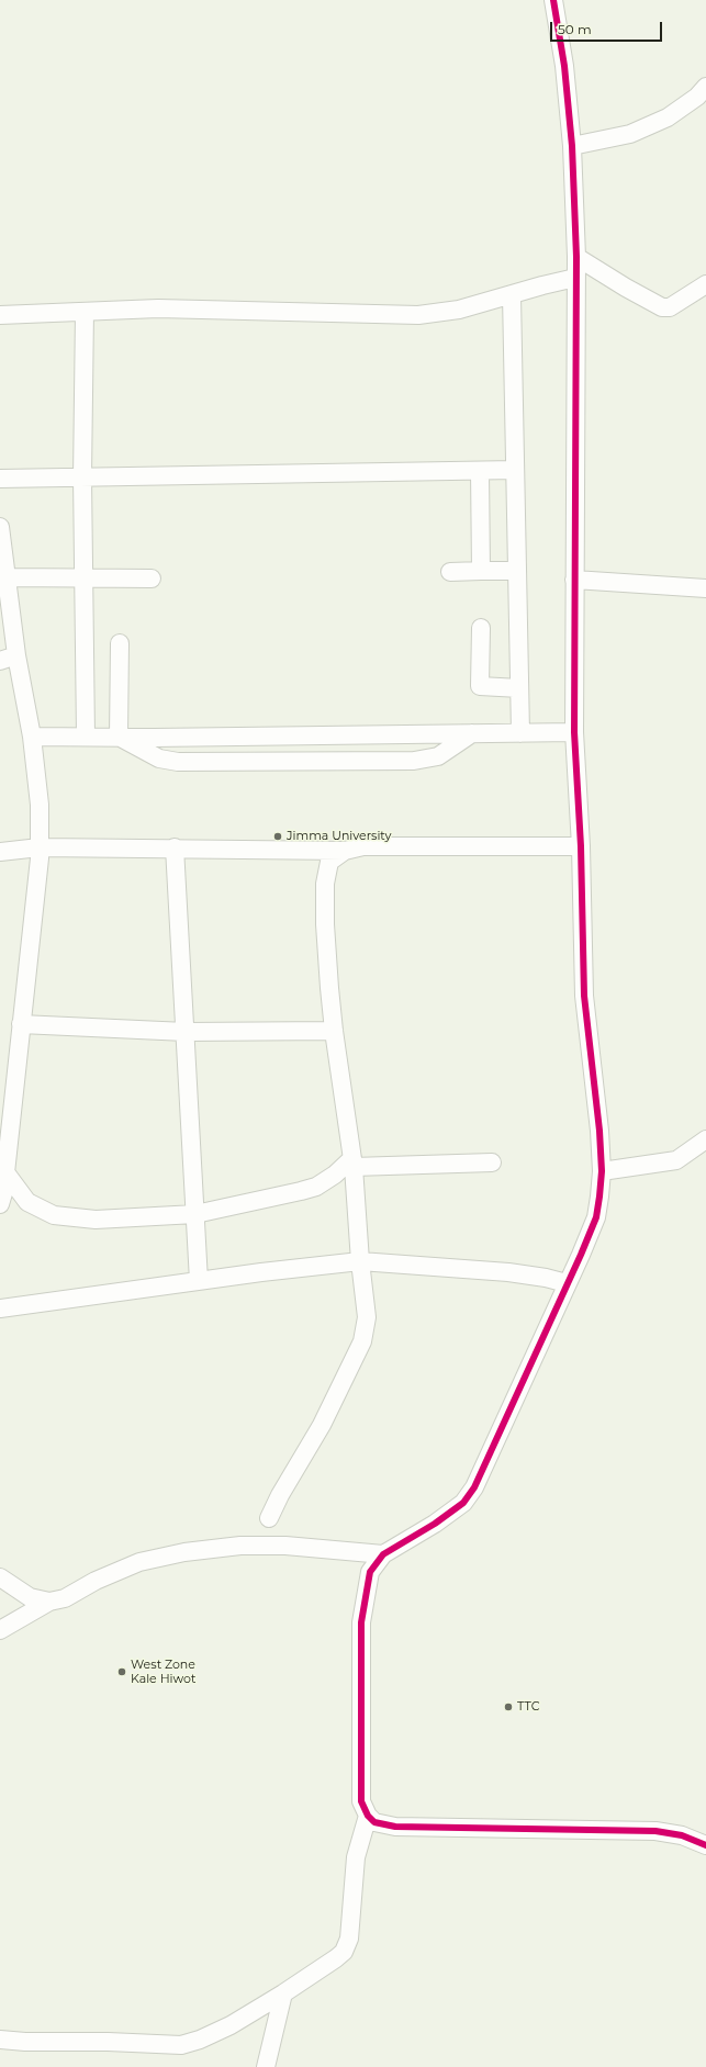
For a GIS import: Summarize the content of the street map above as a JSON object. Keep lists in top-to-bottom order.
{
  "places": ["Jimma University", "West Zone Kale Hiwot", "TTC"],
  "scale_bar": "50 m"
}
